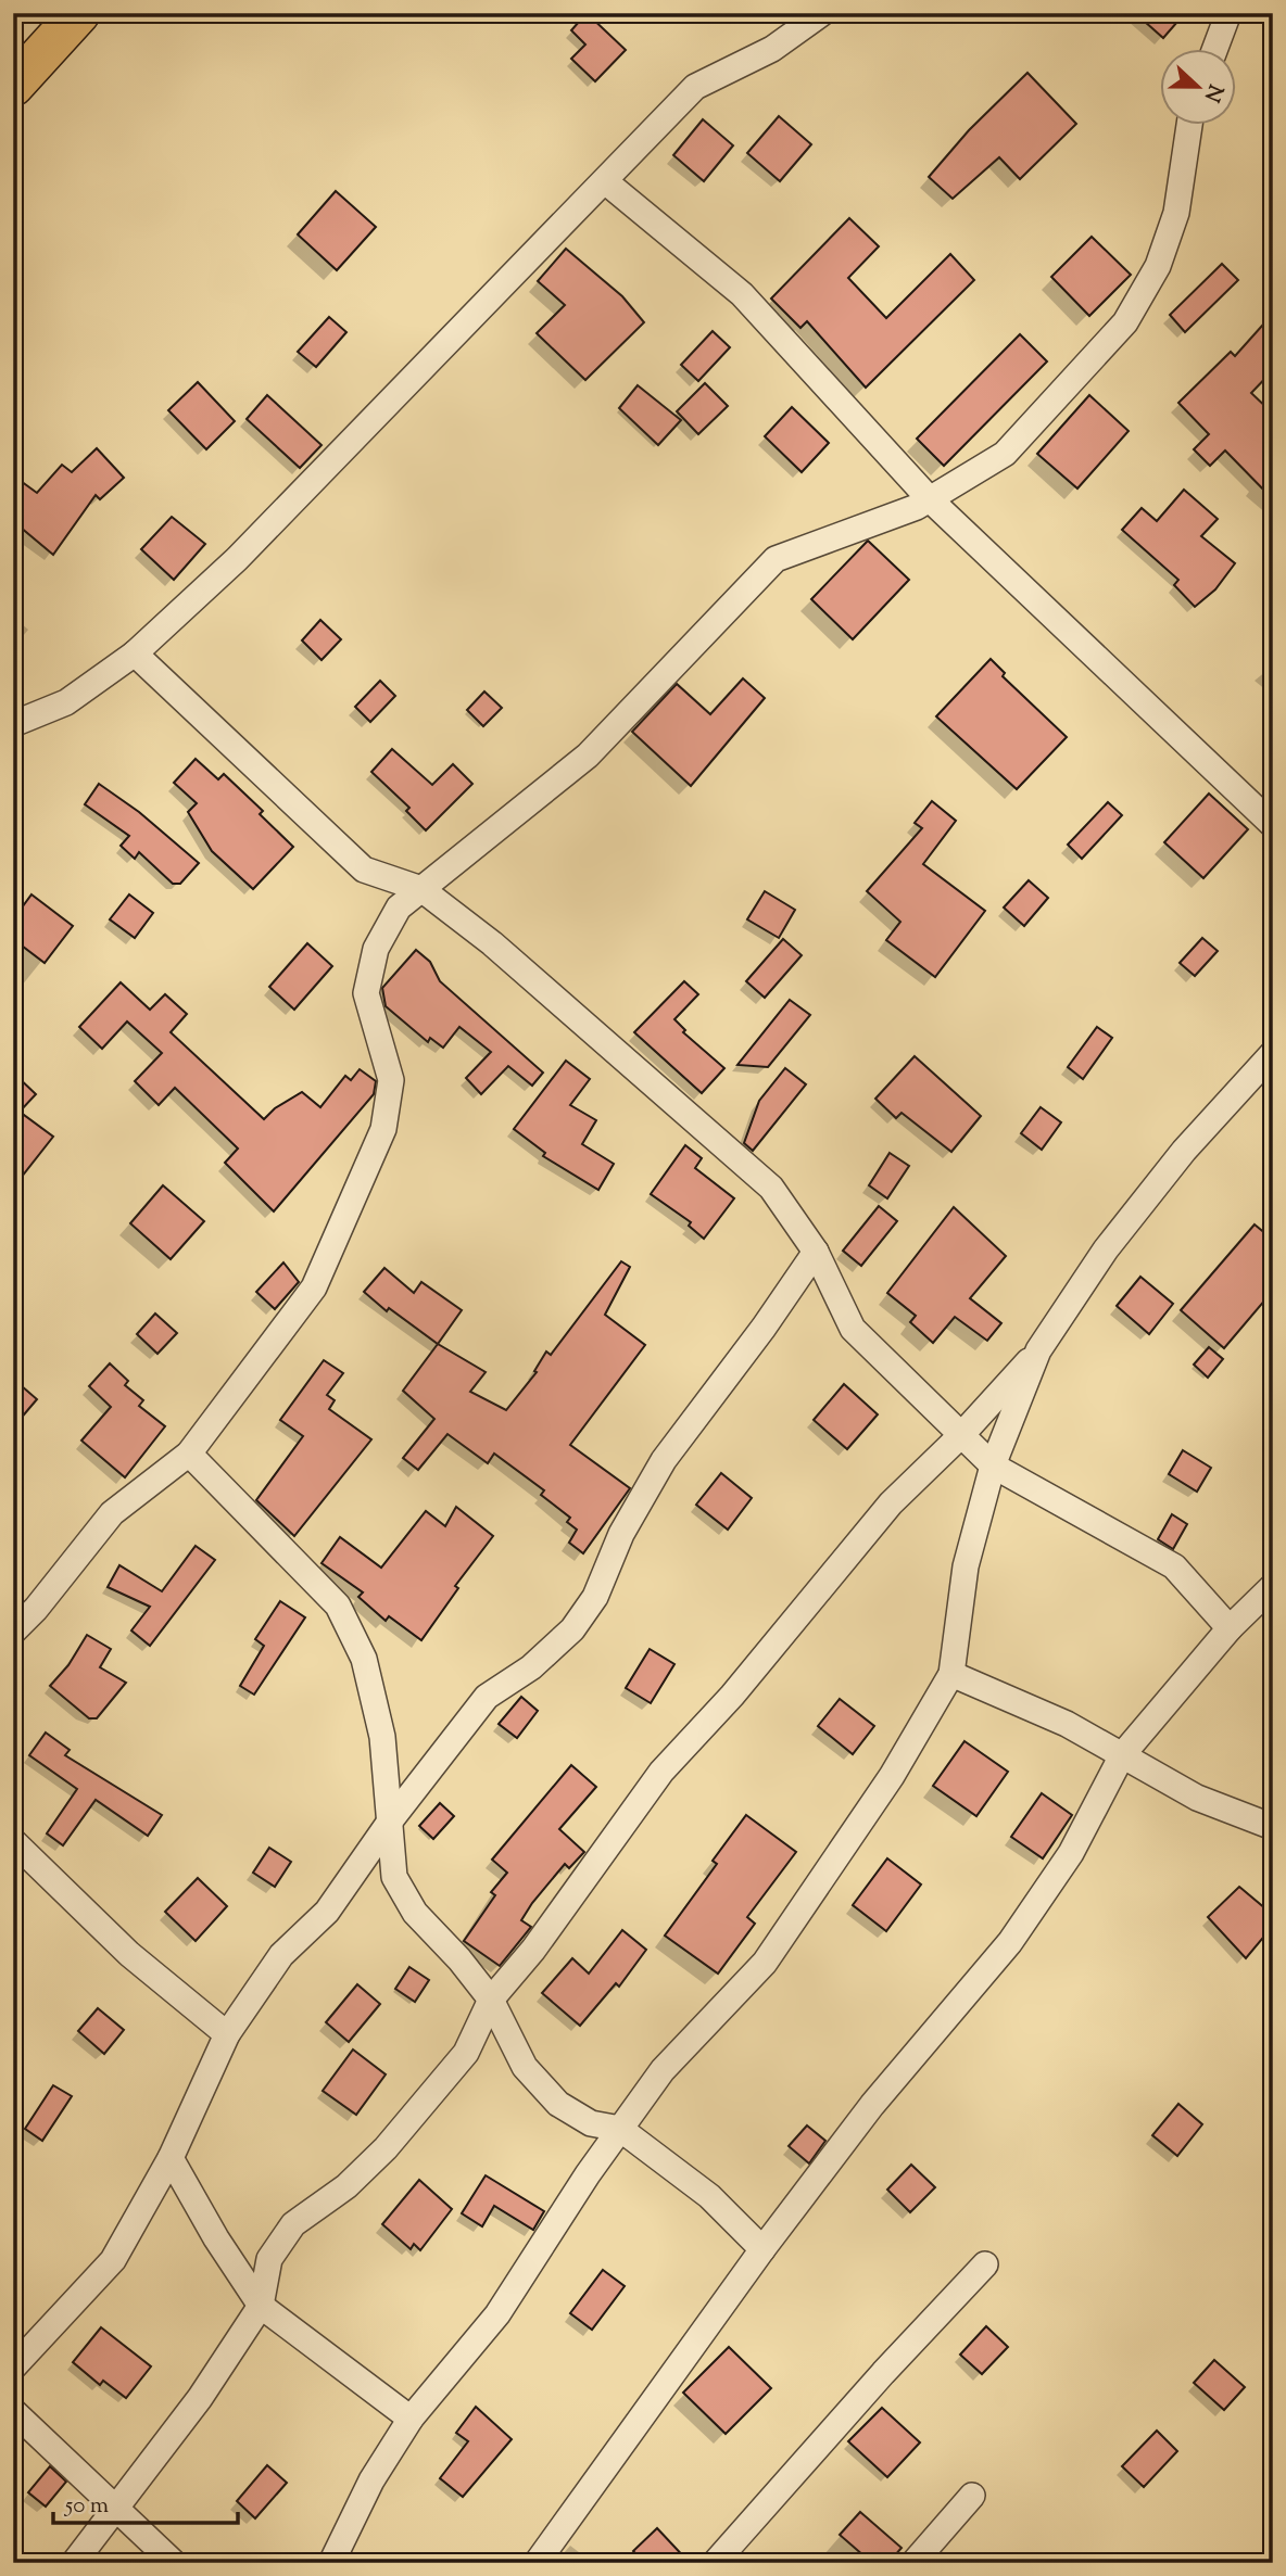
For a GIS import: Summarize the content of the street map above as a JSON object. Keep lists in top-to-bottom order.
{
  "scale_bar": "50 m",
  "north": "right"
}
